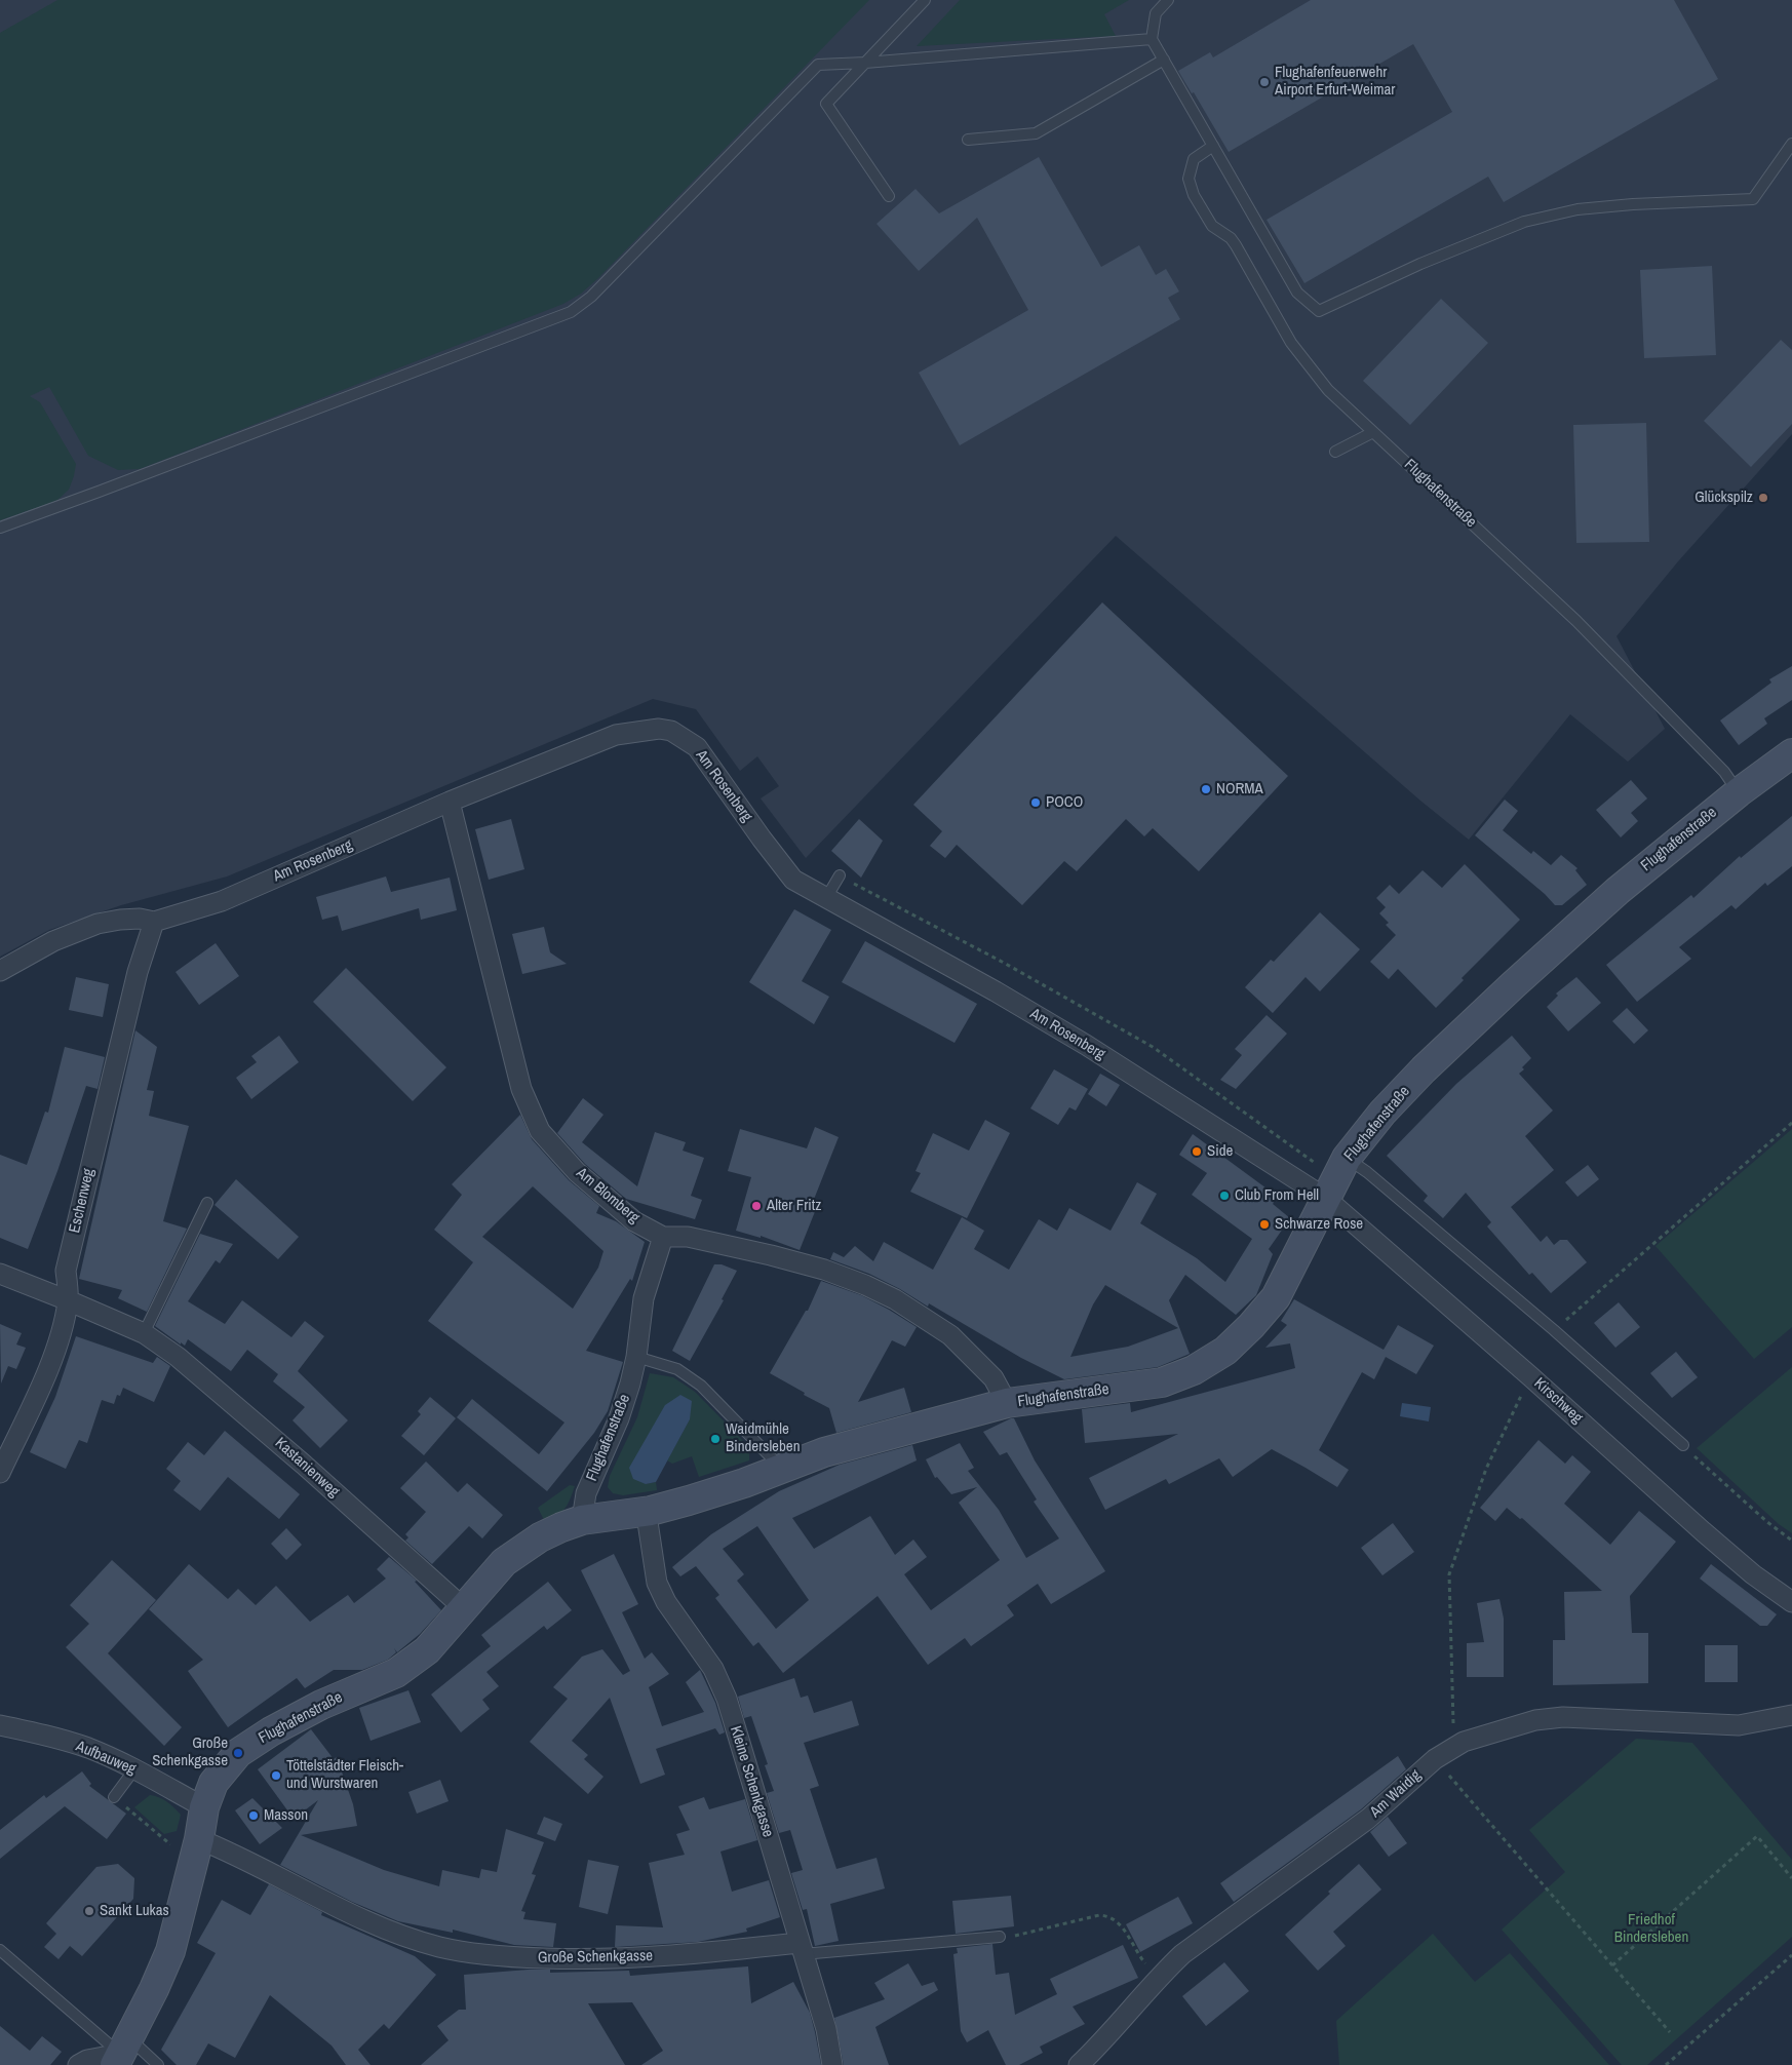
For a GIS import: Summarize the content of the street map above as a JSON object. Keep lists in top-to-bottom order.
{
  "streets": {
    "street": [
      "Flughafenstraße",
      "Am Rosenberg",
      "Am Blomberg",
      "Eschenweg",
      "Kirschweg",
      "Kastanienweg",
      "Aufbauweg",
      "Kleine Schenkgasse",
      "Am Waidig",
      "Große Schenkgasse"
    ]
  },
  "crossings": [
    ["Flughafenstraße", "Am Rosenberg"],
    ["Flughafenstraße", "Am Blomberg"],
    ["Flughafenstraße", "Kirschweg"],
    ["Flughafenstraße", "Kastanienweg"],
    ["Flughafenstraße", "Aufbauweg"],
    ["Flughafenstraße", "Kleine Schenkgasse"],
    ["Flughafenstraße", "Große Schenkgasse"],
    ["Am Rosenberg", "Am Blomberg"],
    ["Am Rosenberg", "Eschenweg"],
    ["Am Rosenberg", "Kirschweg"],
    ["Eschenweg", "Kastanienweg"],
    ["Kleine Schenkgasse", "Große Schenkgasse"]
  ],
  "parks": ["Friedhof Bindersleben"],
  "places": [
    "Flughafenfeuerwehr Airport Erfurt-Weimar",
    "Glückspilz",
    "NORMA",
    "POCO",
    "Side",
    "Club From Hell",
    "Alter Fritz",
    "Schwarze Rose",
    "Waidmühle Bindersleben",
    "Große Schenkgasse",
    "Töttelstädter Fleisch- und Wurstwaren",
    "Masson",
    "Sankt Lukas"
  ]
}
